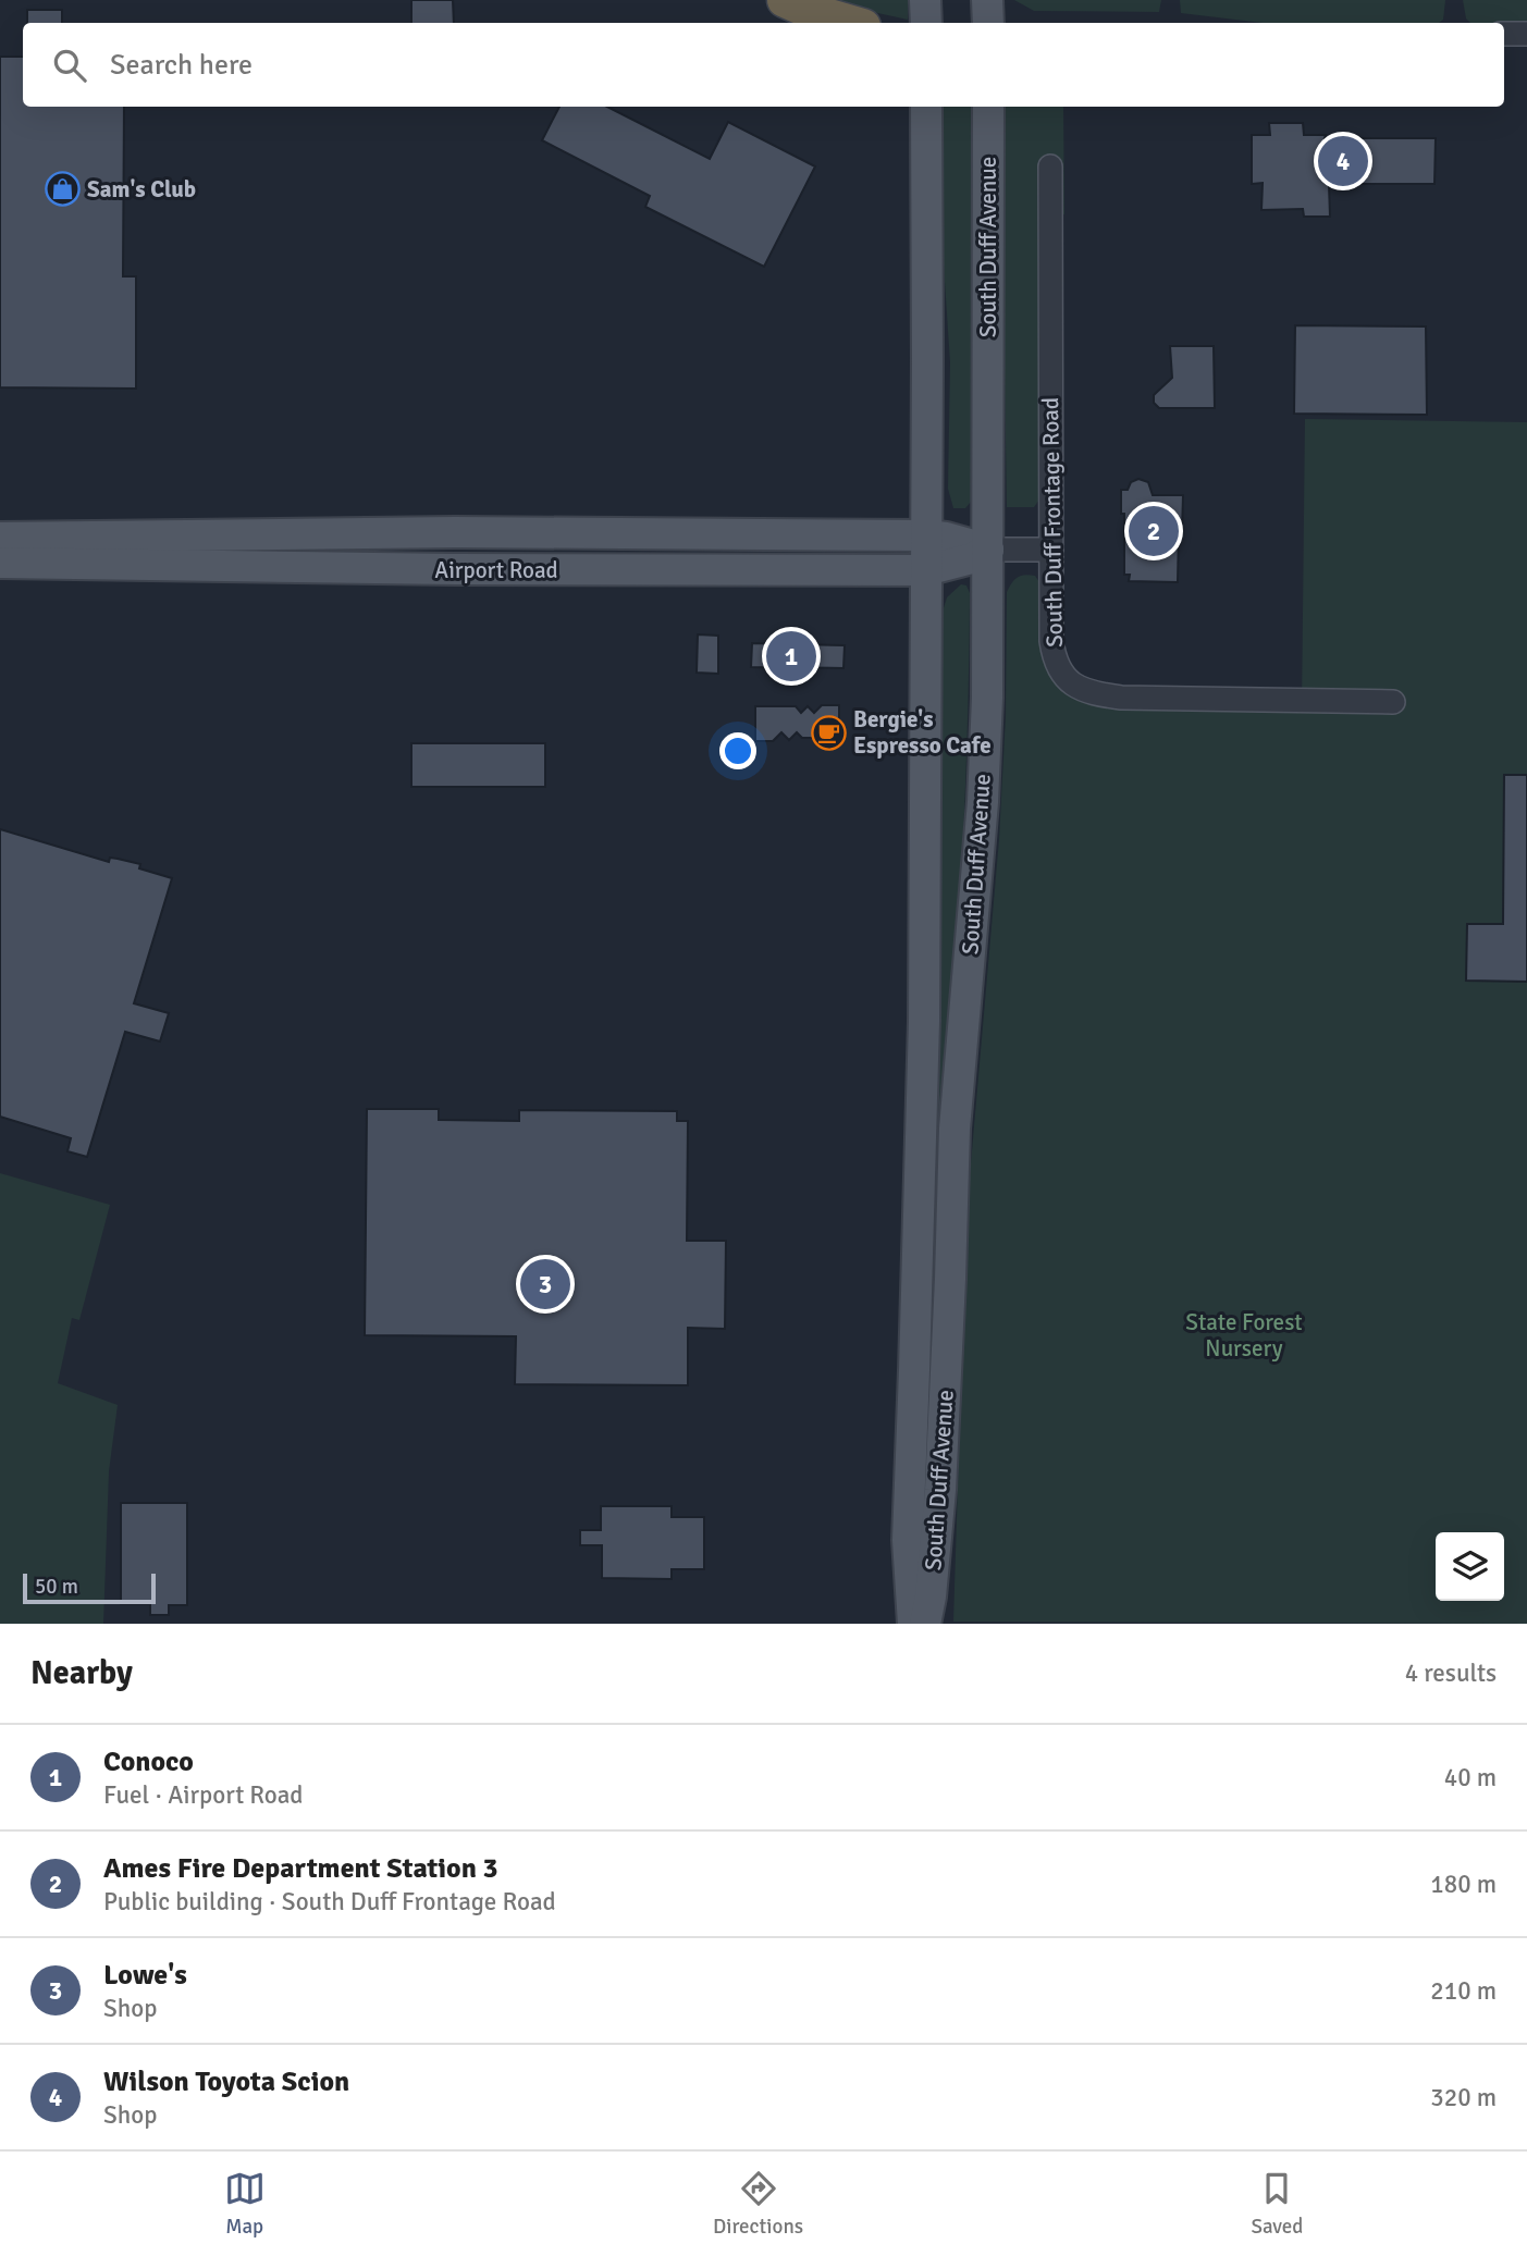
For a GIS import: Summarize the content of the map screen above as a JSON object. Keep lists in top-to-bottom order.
{
  "streets": {
    "main road": ["South Duff Avenue", "Airport Road"],
    "street": ["South Duff Frontage Road"]
  },
  "crossings": [
    ["South Duff Avenue", "Airport Road"],
    ["South Duff Frontage Road", "Airport Road"]
  ],
  "parks": ["State Forest Nursery"],
  "places": {
    "shop": ["Sam's Club"],
    "cafe": ["Bergie's Espresso Cafe"]
  },
  "scale_bar": "50 m",
  "page": {
    "search": "Search here",
    "pins": [
      "4",
      "2",
      "1",
      "3"
    ],
    "scale": "50 m",
    "heading": ["Nearby", "4 results"],
    "list": [
      {
        "mark": "1",
        "name": "Conoco",
        "note": "Fuel · Airport Road",
        "value": "40 m"
      },
      {
        "mark": "2",
        "name": "Ames Fire Department Station 3",
        "note": "Public building · South Duff Frontage Road",
        "value": "180 m"
      },
      {
        "mark": "3",
        "name": "Lowe's",
        "note": "Shop",
        "value": "210 m"
      },
      {
        "mark": "4",
        "name": "Wilson Toyota Scion",
        "note": "Shop",
        "value": "320 m"
      }
    ],
    "nav": ["Map", "Directions", "Saved"]
  }
}
